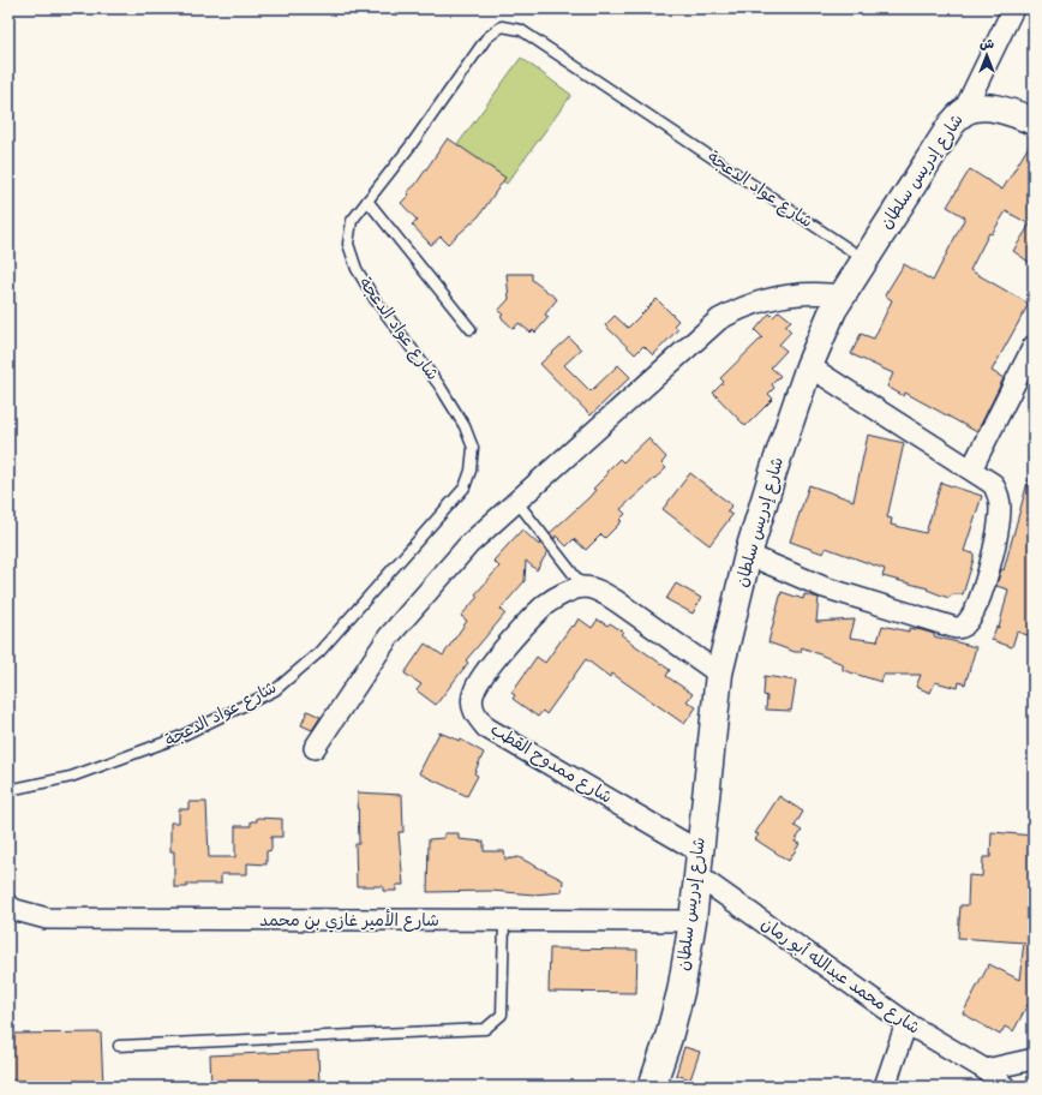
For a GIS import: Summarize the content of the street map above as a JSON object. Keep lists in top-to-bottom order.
{
  "streets": {
    "street": [
      "شارع إدريس سلطان",
      "شارع ممدوح القطب",
      "شارع الأمير غازي بن محمد",
      "شارع محمد عبدالله أبو رمان"
    ],
    "lane": ["شارع عواد الدعجة"]
  },
  "crossings": [
    ["شارع إدريس سلطان", "شارع عواد الدعجة"],
    ["شارع إدريس سلطان", "شارع ممدوح القطب"],
    ["شارع إدريس سلطان", "شارع الأمير غازي بن محمد"],
    ["شارع إدريس سلطان", "شارع محمد عبدالله أبو رمان"]
  ],
  "north": "top"
}
